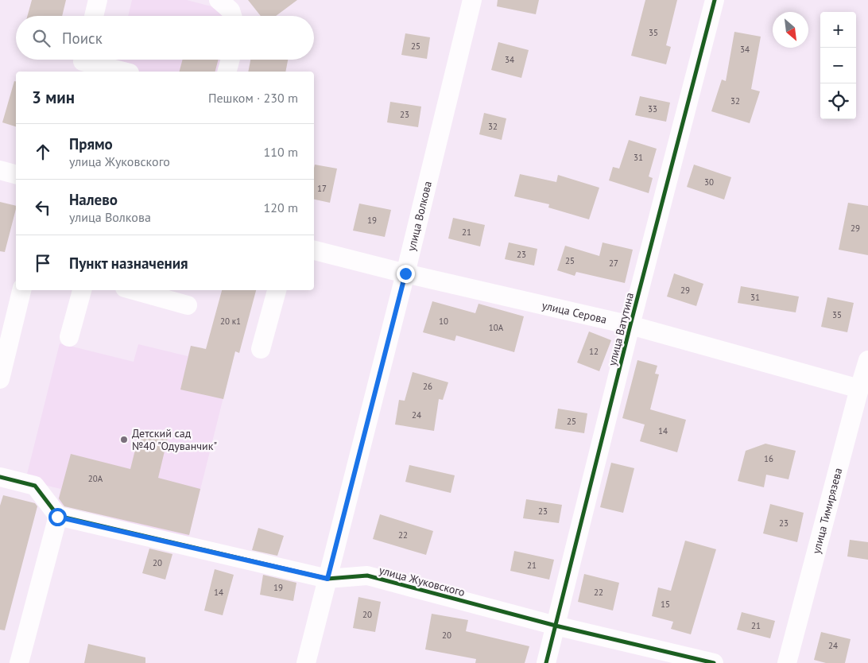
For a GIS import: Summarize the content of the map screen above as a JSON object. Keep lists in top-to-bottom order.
{
  "streets": {
    "street": [
      "улица Волкова",
      "улица Серова",
      "улица Ватутина",
      "улица Тимирязева",
      "улица Жуковского"
    ]
  },
  "crossings": [
    ["улица Волкова", "улица Серова"],
    ["улица Волкова", "улица Жуковского"],
    ["улица Серова", "улица Ватутина"],
    ["улица Серова", "улица Тимирязева"],
    ["улица Ватутина", "улица Жуковского"]
  ],
  "places": ["Детский сад №40 \"Одуванчик\""],
  "house_numbers": [
    "35",
    "25",
    "34",
    "34",
    "32",
    "33",
    "23",
    "32",
    "31",
    "30",
    "17",
    "19",
    "29",
    "21",
    "23",
    "25",
    "27",
    "29",
    "31",
    "35",
    "20 к1",
    "10",
    "10А",
    "12",
    "26",
    "24",
    "25",
    "14",
    "16",
    "20А",
    "23",
    "23",
    "22",
    "20",
    "21",
    "19",
    "14",
    "22",
    "15",
    "20",
    "21",
    "20",
    "24"
  ],
  "north": "bottom right",
  "page": {
    "map_buttons": ["+", "−"],
    "search": "Поиск",
    "heading": ["3 мин", "Пешком · 230 m"],
    "list": [
      ["Прямо", "улица Жуковского", "110 m"],
      ["Налево", "улица Волкова", "120 m"],
      "Пункт назначения"
    ]
  }
}
